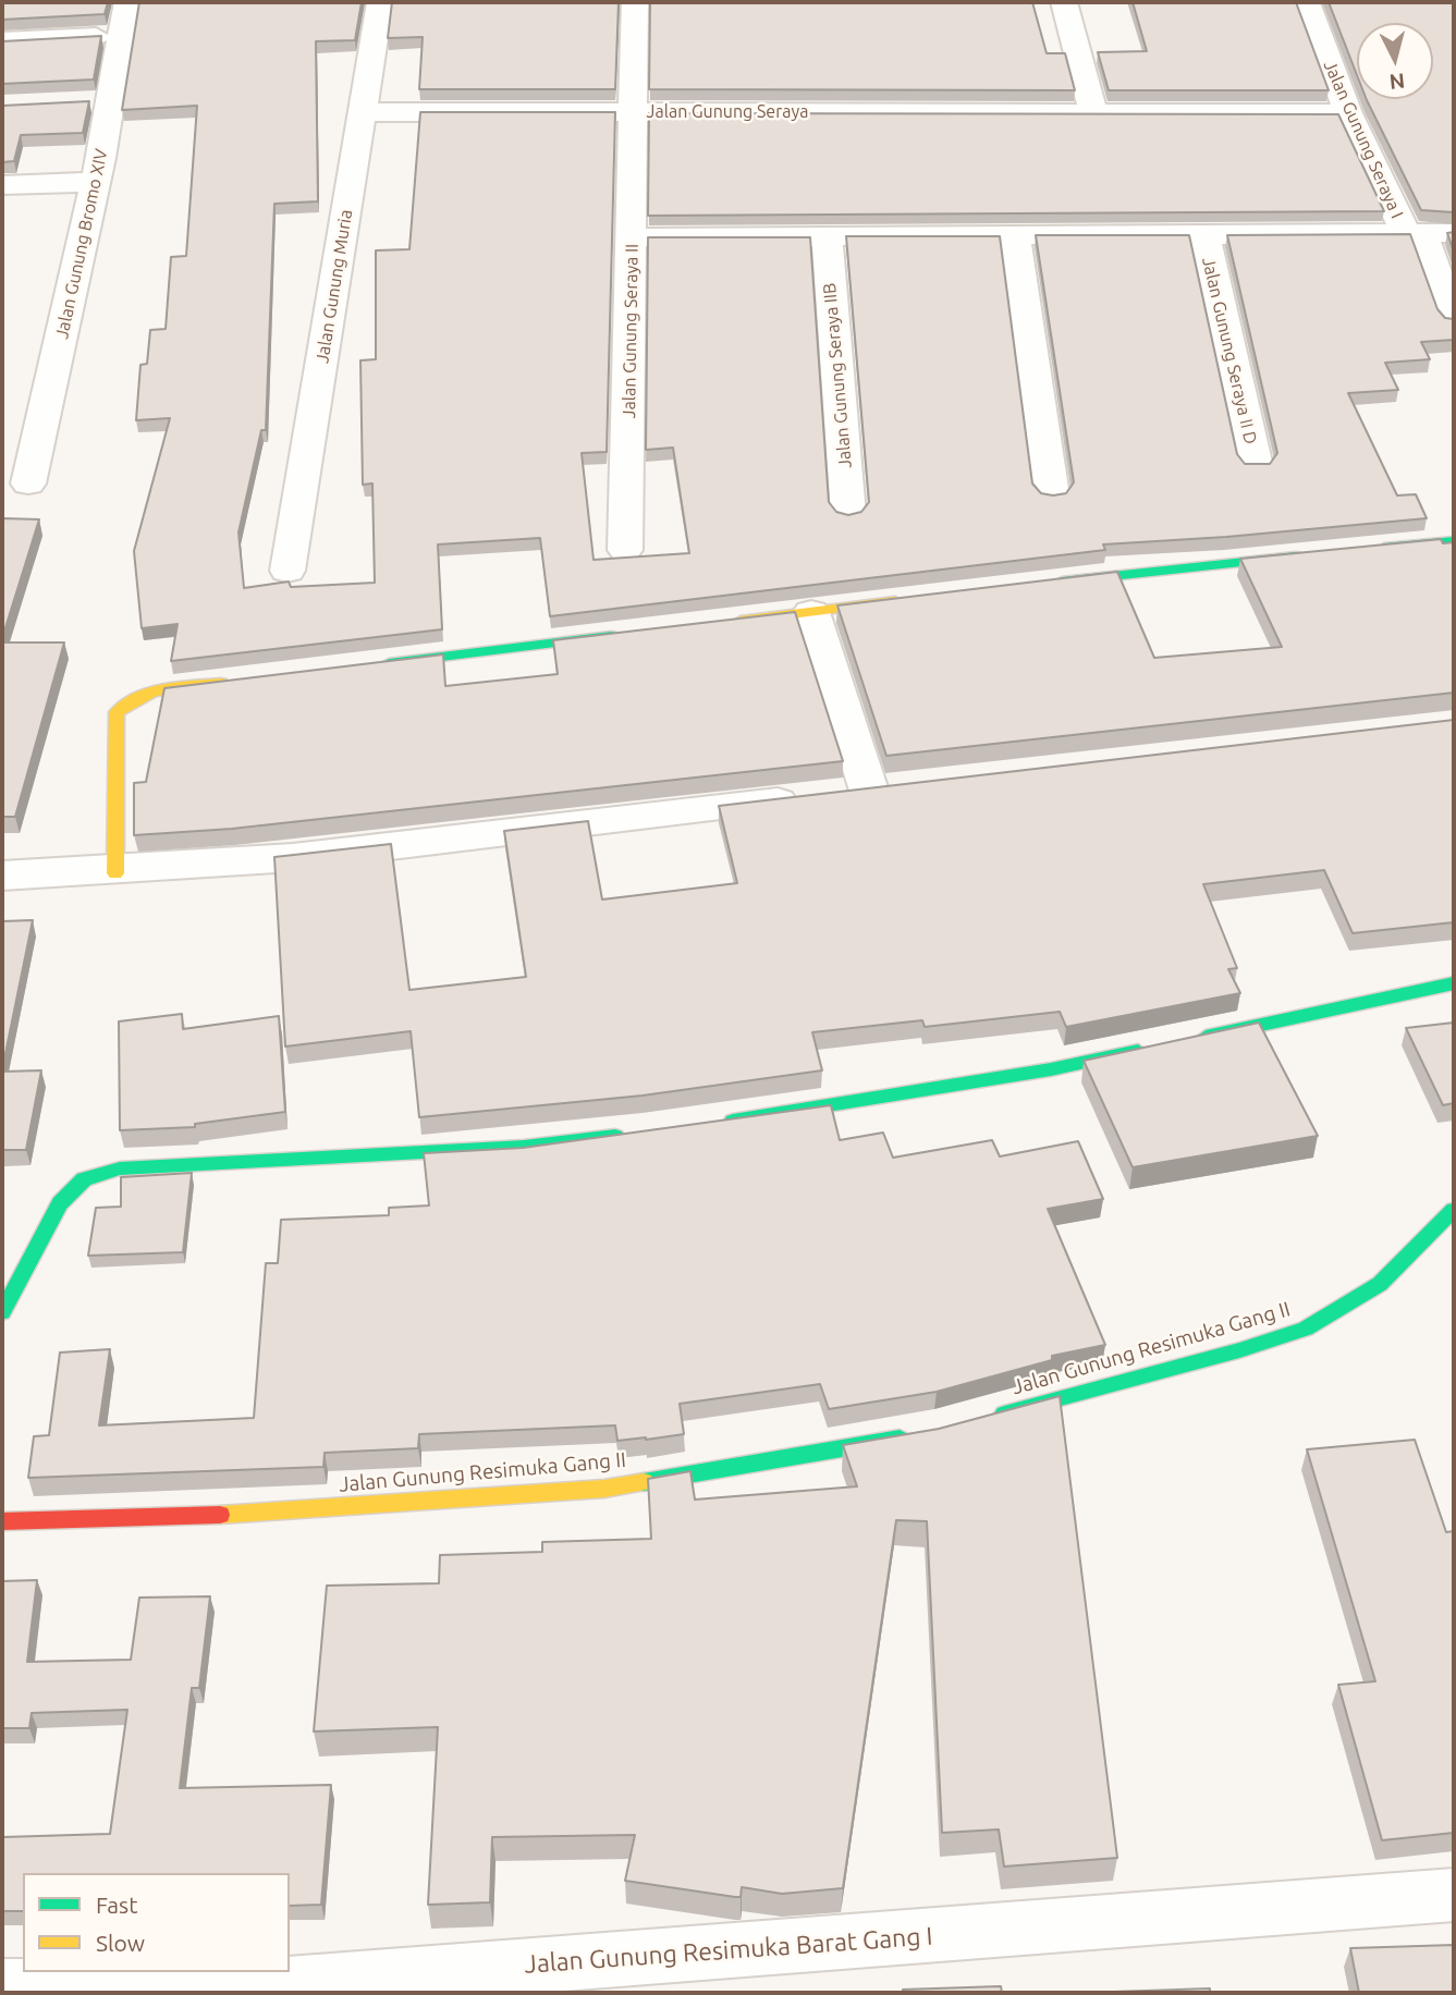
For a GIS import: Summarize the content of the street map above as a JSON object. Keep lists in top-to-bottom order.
{
  "streets": {
    "street": [
      "Jalan Gunung Seraya",
      "Jalan Gunung Seraya I",
      "Jalan Gunung Bromo XIV",
      "Jalan Gunung Muria",
      "Jalan Gunung Seraya II",
      "Jalan Gunung Seraya II D",
      "Jalan Gunung Seraya IIB",
      "Jalan Gunung Resimuka Gang II",
      "Jalan Gunung Resimuka Barat Gang I"
    ]
  },
  "crossings": [
    ["Jalan Gunung Seraya", "Jalan Gunung Seraya I"],
    ["Jalan Gunung Seraya", "Jalan Gunung Muria"],
    ["Jalan Gunung Seraya", "Jalan Gunung Seraya II"]
  ],
  "legend": ["Fast", "Slow"],
  "north": "bottom"
}
